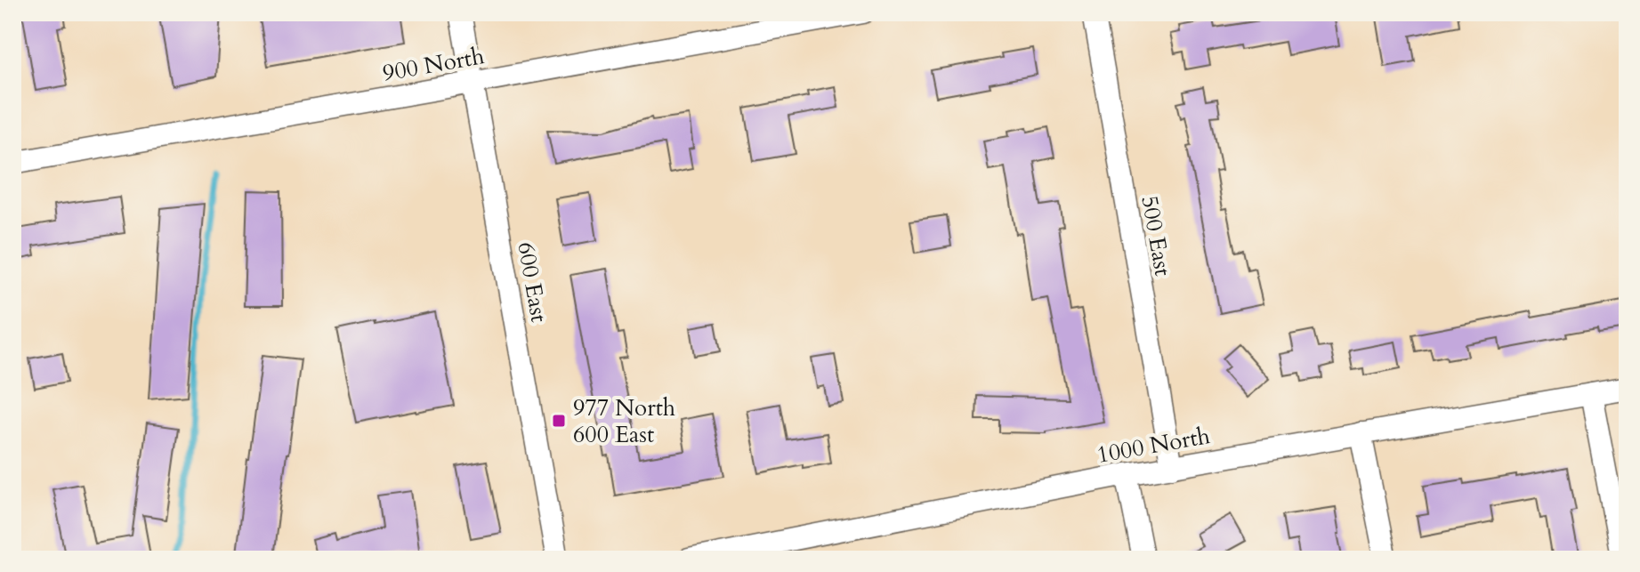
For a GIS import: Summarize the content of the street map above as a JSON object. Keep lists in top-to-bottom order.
{
  "streets": {
    "street": [
      "900 North",
      "500 East",
      "600 East",
      "1000 North"
    ]
  },
  "crossings": [
    ["900 North", "600 East"],
    ["500 East", "1000 North"]
  ],
  "places": {
    "transit": ["977 North 600 East"]
  }
}
